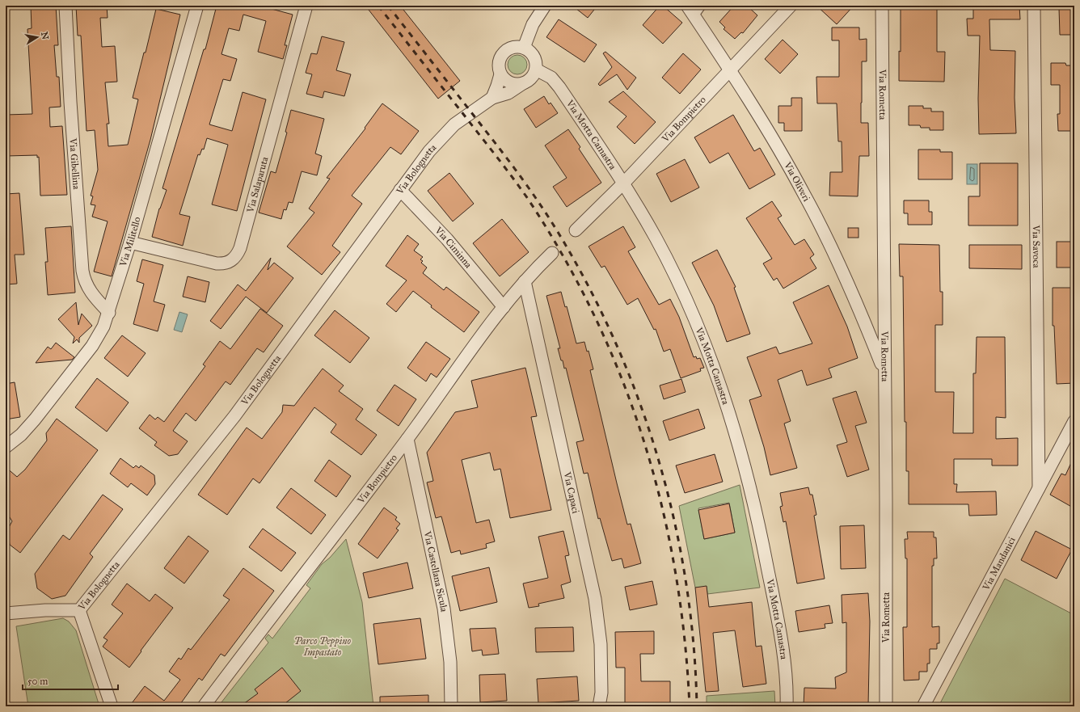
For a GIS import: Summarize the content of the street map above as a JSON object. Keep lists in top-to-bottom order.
{
  "streets": {
    "street": [
      "Via Rometta",
      "Via Bompietro",
      "Via Motta Camastra",
      "Via Gibellina",
      "Via Bolognetta",
      "Via Oliveri",
      "Via Salaparuta",
      "Via Militello",
      "Via Savoca",
      "Via Ciminna",
      "Via Capaci",
      "Via Mandanici",
      "Via Castellana Sicula"
    ]
  },
  "crossings": [
    ["Via Rometta", "Via Oliveri"],
    ["Via Bompietro", "Via Motta Camastra"],
    ["Via Bompietro", "Via Oliveri"],
    ["Via Bompietro", "Via Ciminna"],
    ["Via Bompietro", "Via Capaci"],
    ["Via Bompietro", "Via Castellana Sicula"],
    ["Via Motta Camastra", "Via Bolognetta"],
    ["Via Gibellina", "Via Militello"],
    ["Via Bolognetta", "Via Ciminna"],
    ["Via Salaparuta", "Via Militello"],
    ["Via Savoca", "Via Mandanici"]
  ],
  "parks": ["Parco Peppino Impastato"],
  "scale_bar": "50 m",
  "north": "right"
}
